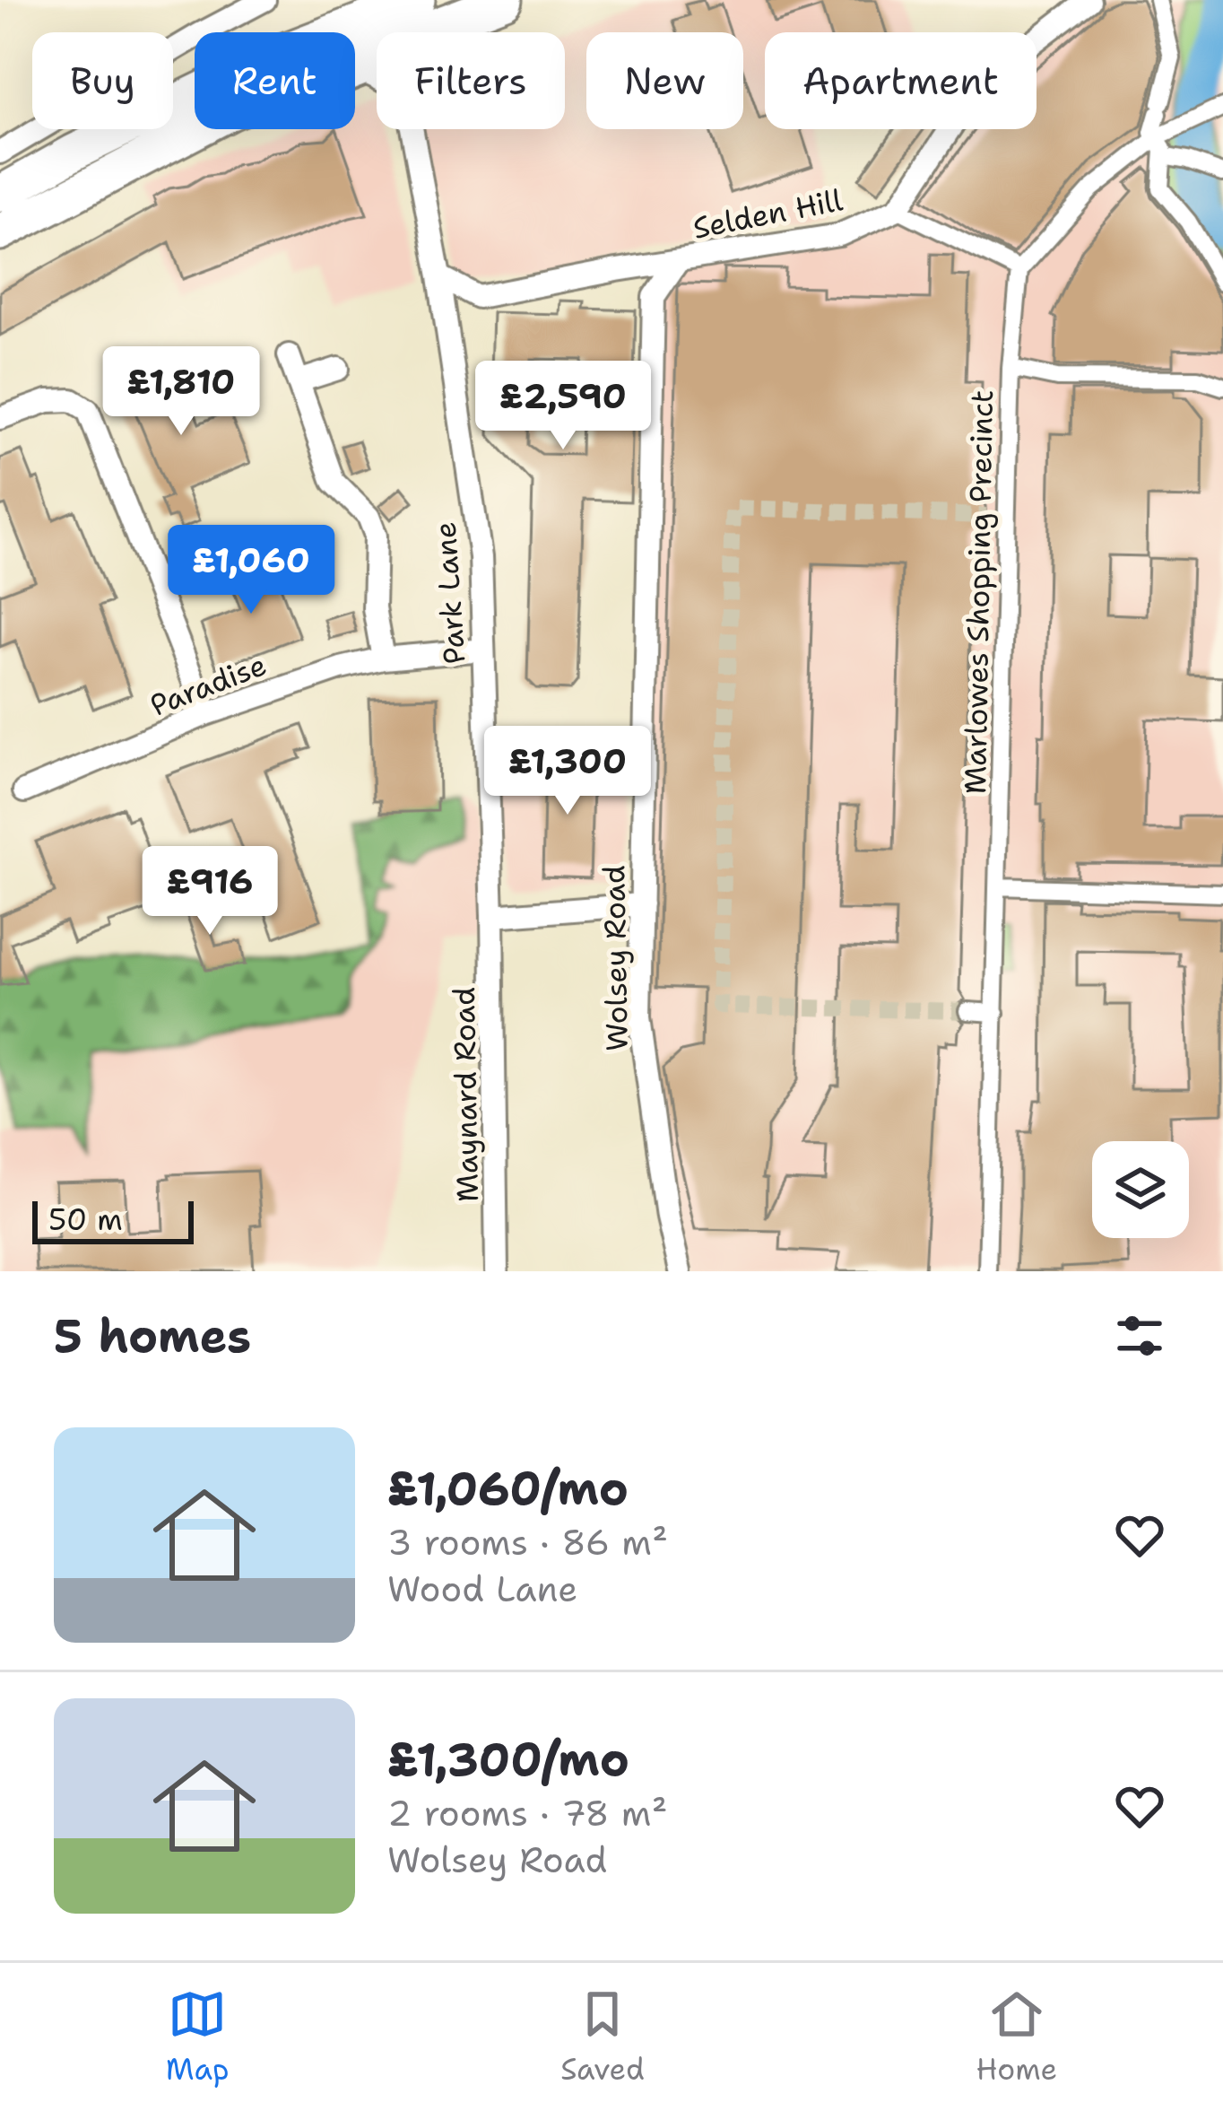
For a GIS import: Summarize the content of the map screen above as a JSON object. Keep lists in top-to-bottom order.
{
  "streets": {
    "street": [
      "Selden Hill",
      "Marlowes Shopping Precinct",
      "Park Lane",
      "Paradise",
      "Wolsey Road",
      "Maynard Road"
    ]
  },
  "crossings": [
    ["Park Lane", "Paradise"],
    ["Park Lane", "Maynard Road"]
  ],
  "scale_bar": "50 m",
  "page": {
    "chip": [
      "Buy",
      "Rent",
      "Filters",
      "New",
      "Apartment"
    ],
    "price": [
      "£1,810",
      "£2,590",
      "£1,060",
      "£1,300",
      "£916"
    ],
    "scale": "50 m",
    "heading": "5 homes",
    "list": [
      {
        "name": "£1,060/mo",
        "note": "3 rooms · 86 m² · Wood Lane"
      },
      {
        "name": "£1,300/mo",
        "note": "2 rooms · 78 m² · Wolsey Road"
      }
    ],
    "tabs": ["Map", "Saved", "Home"]
  }
}
